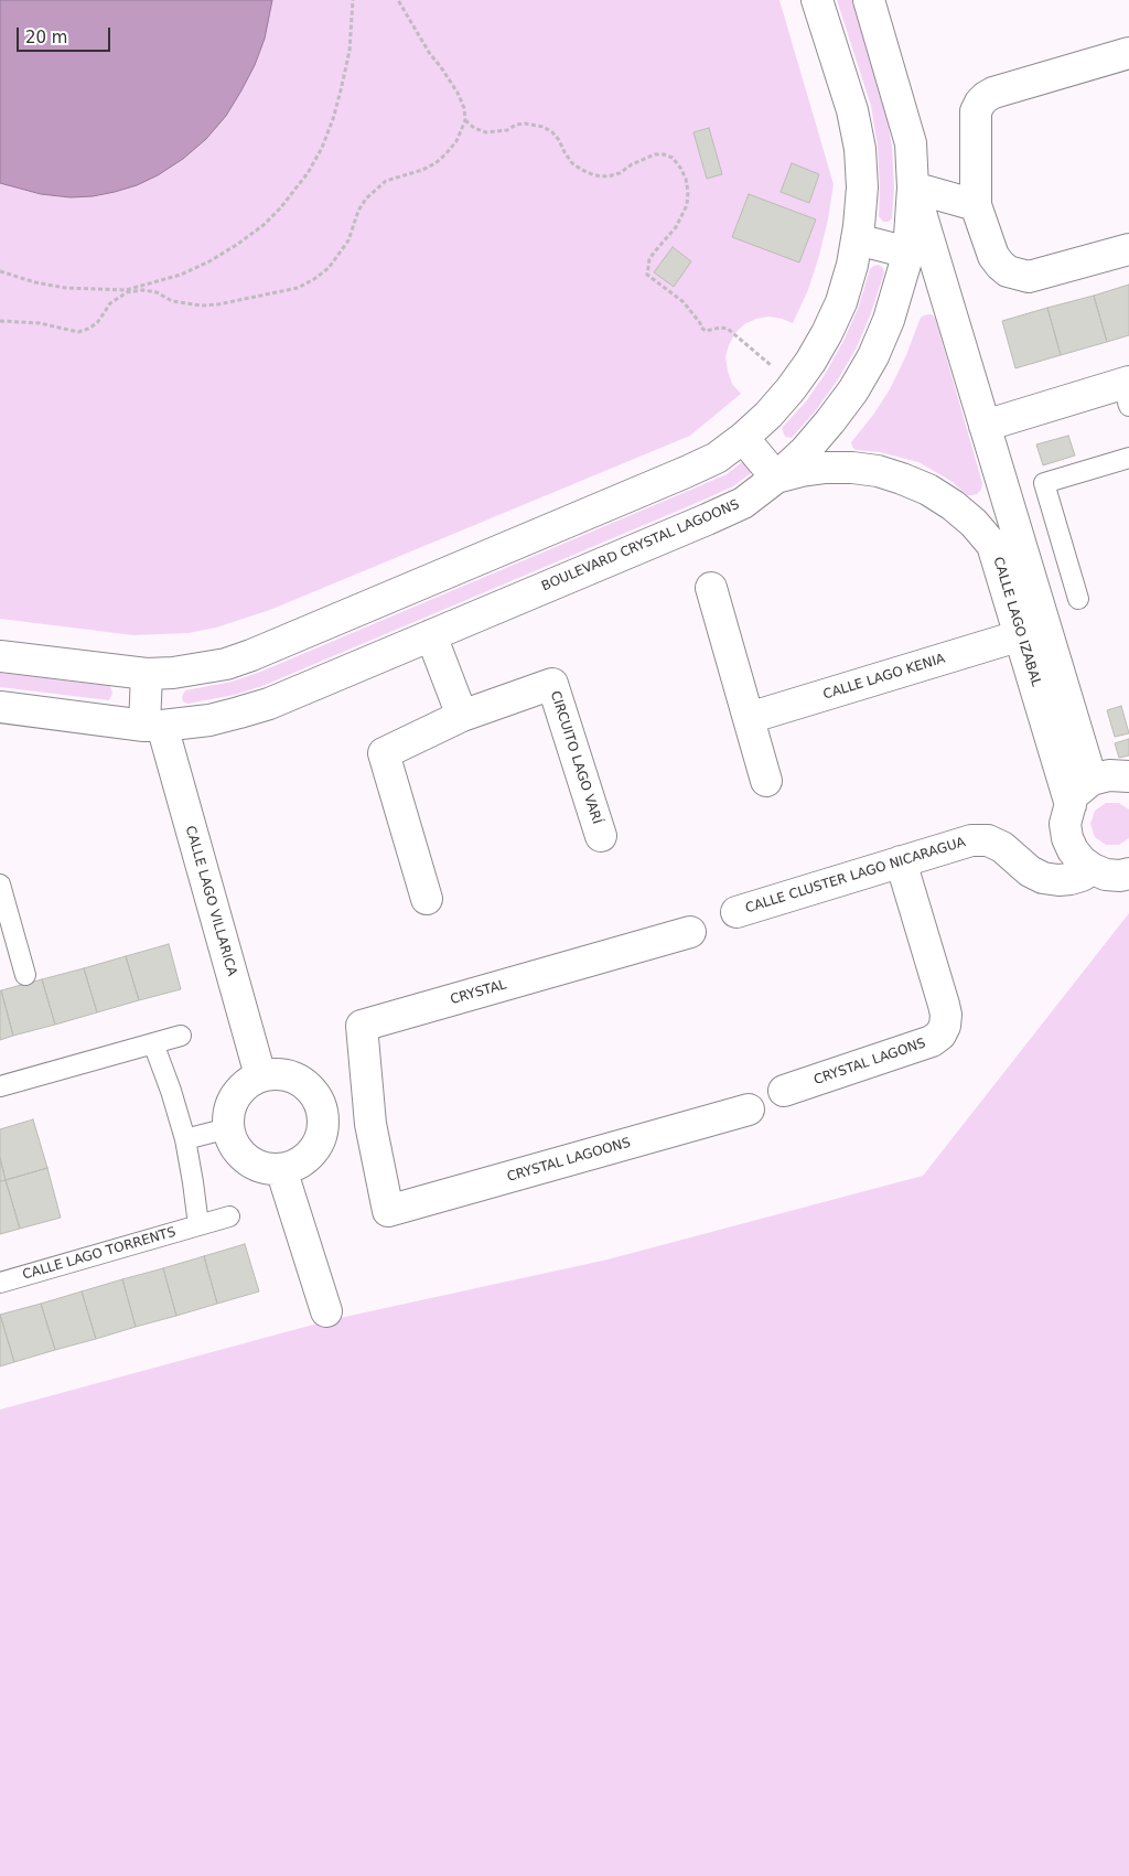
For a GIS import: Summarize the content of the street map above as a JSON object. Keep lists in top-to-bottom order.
{
  "streets": {
    "street": [
      "BOULEVARD CRYSTAL LAGOONS",
      "CALLE LAGO IZABAL",
      "CALLE LAGO KENIA",
      "CIRCUITO LAGO VARÍ",
      "CALLE CLUSTER LAGO NICARAGUA",
      "CALLE LAGO VILLARICA",
      "CRYSTAL",
      "CRYSTAL LAGONS",
      "CRYSTAL LAGOONS"
    ],
    "lane": ["CALLE LAGO TORRENTS"]
  },
  "crossings": [
    ["BOULEVARD CRYSTAL LAGOONS", "CALLE LAGO IZABAL"],
    ["BOULEVARD CRYSTAL LAGOONS", "CALLE LAGO VILLARICA"],
    ["CALLE LAGO IZABAL", "CALLE LAGO KENIA"],
    ["CALLE CLUSTER LAGO NICARAGUA", "CRYSTAL LAGONS"],
    ["CRYSTAL", "CRYSTAL LAGOONS"]
  ],
  "scale_bar": "20 m"
}
